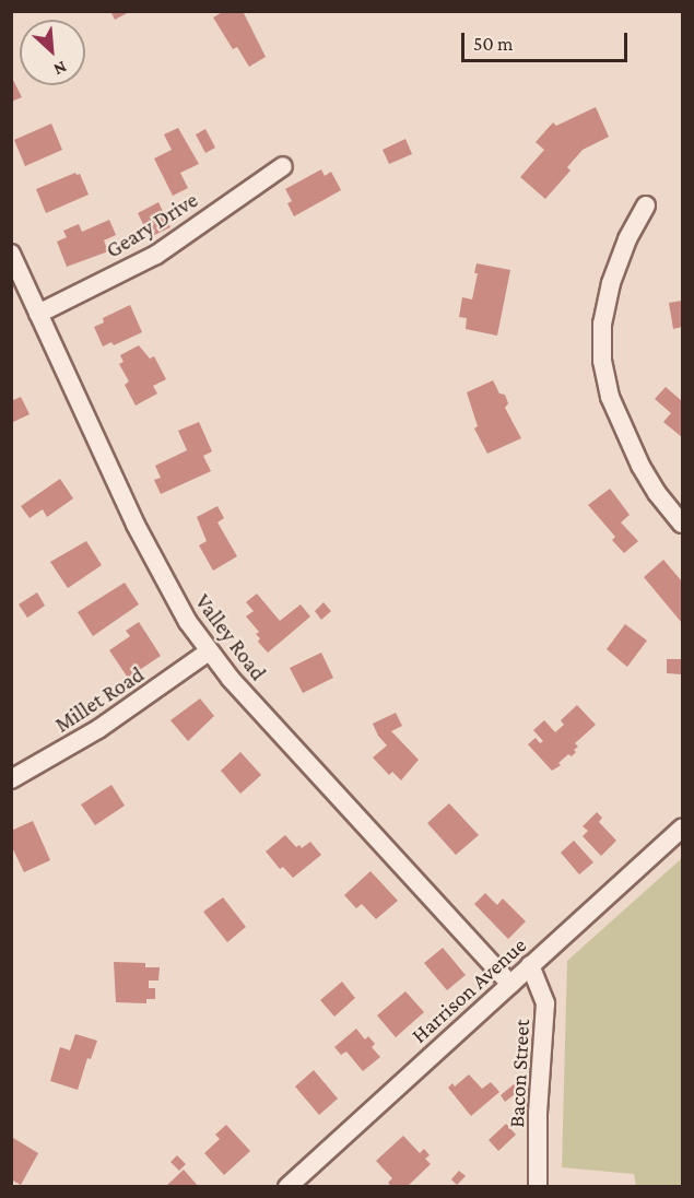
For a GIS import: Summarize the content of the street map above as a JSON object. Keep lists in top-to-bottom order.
{
  "streets": {
    "street": [
      "Geary Drive",
      "Valley Road",
      "Millet Road",
      "Harrison Avenue",
      "Bacon Street"
    ]
  },
  "crossings": [
    ["Geary Drive", "Valley Road"],
    ["Valley Road", "Millet Road"],
    ["Valley Road", "Harrison Avenue"],
    ["Harrison Avenue", "Bacon Street"]
  ],
  "scale_bar": "50 m",
  "north": "bottom right"
}
